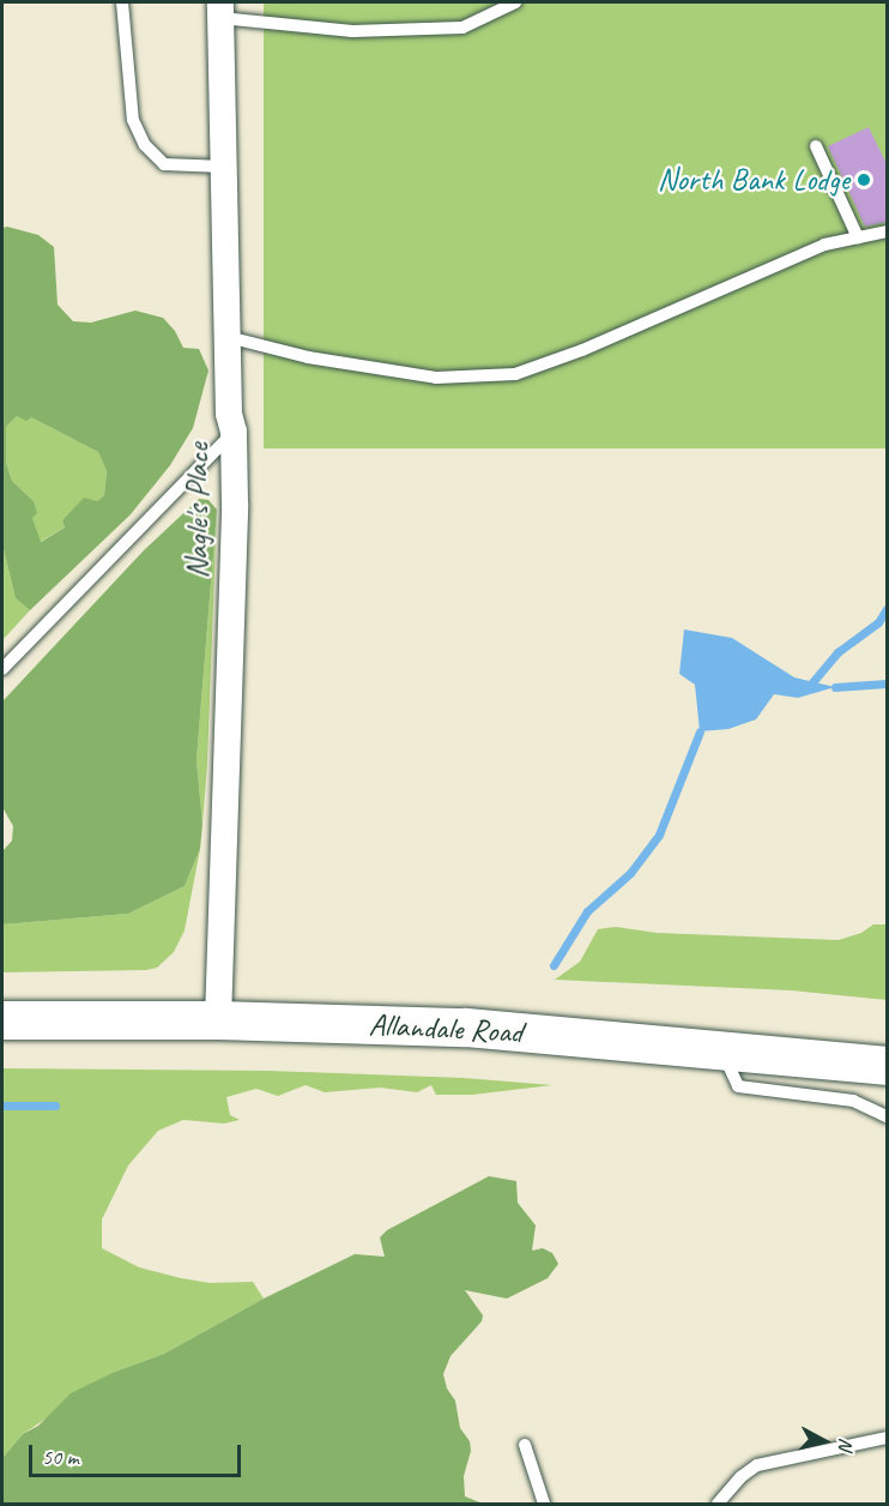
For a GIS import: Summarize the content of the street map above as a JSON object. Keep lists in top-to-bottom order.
{
  "streets": {
    "main road": ["Allandale Road"],
    "street": ["Nagle's Place"]
  },
  "crossings": [
    ["Nagle's Place", "Allandale Road"]
  ],
  "places": ["North Bank Lodge"],
  "scale_bar": "50 m",
  "north": "right"
}
